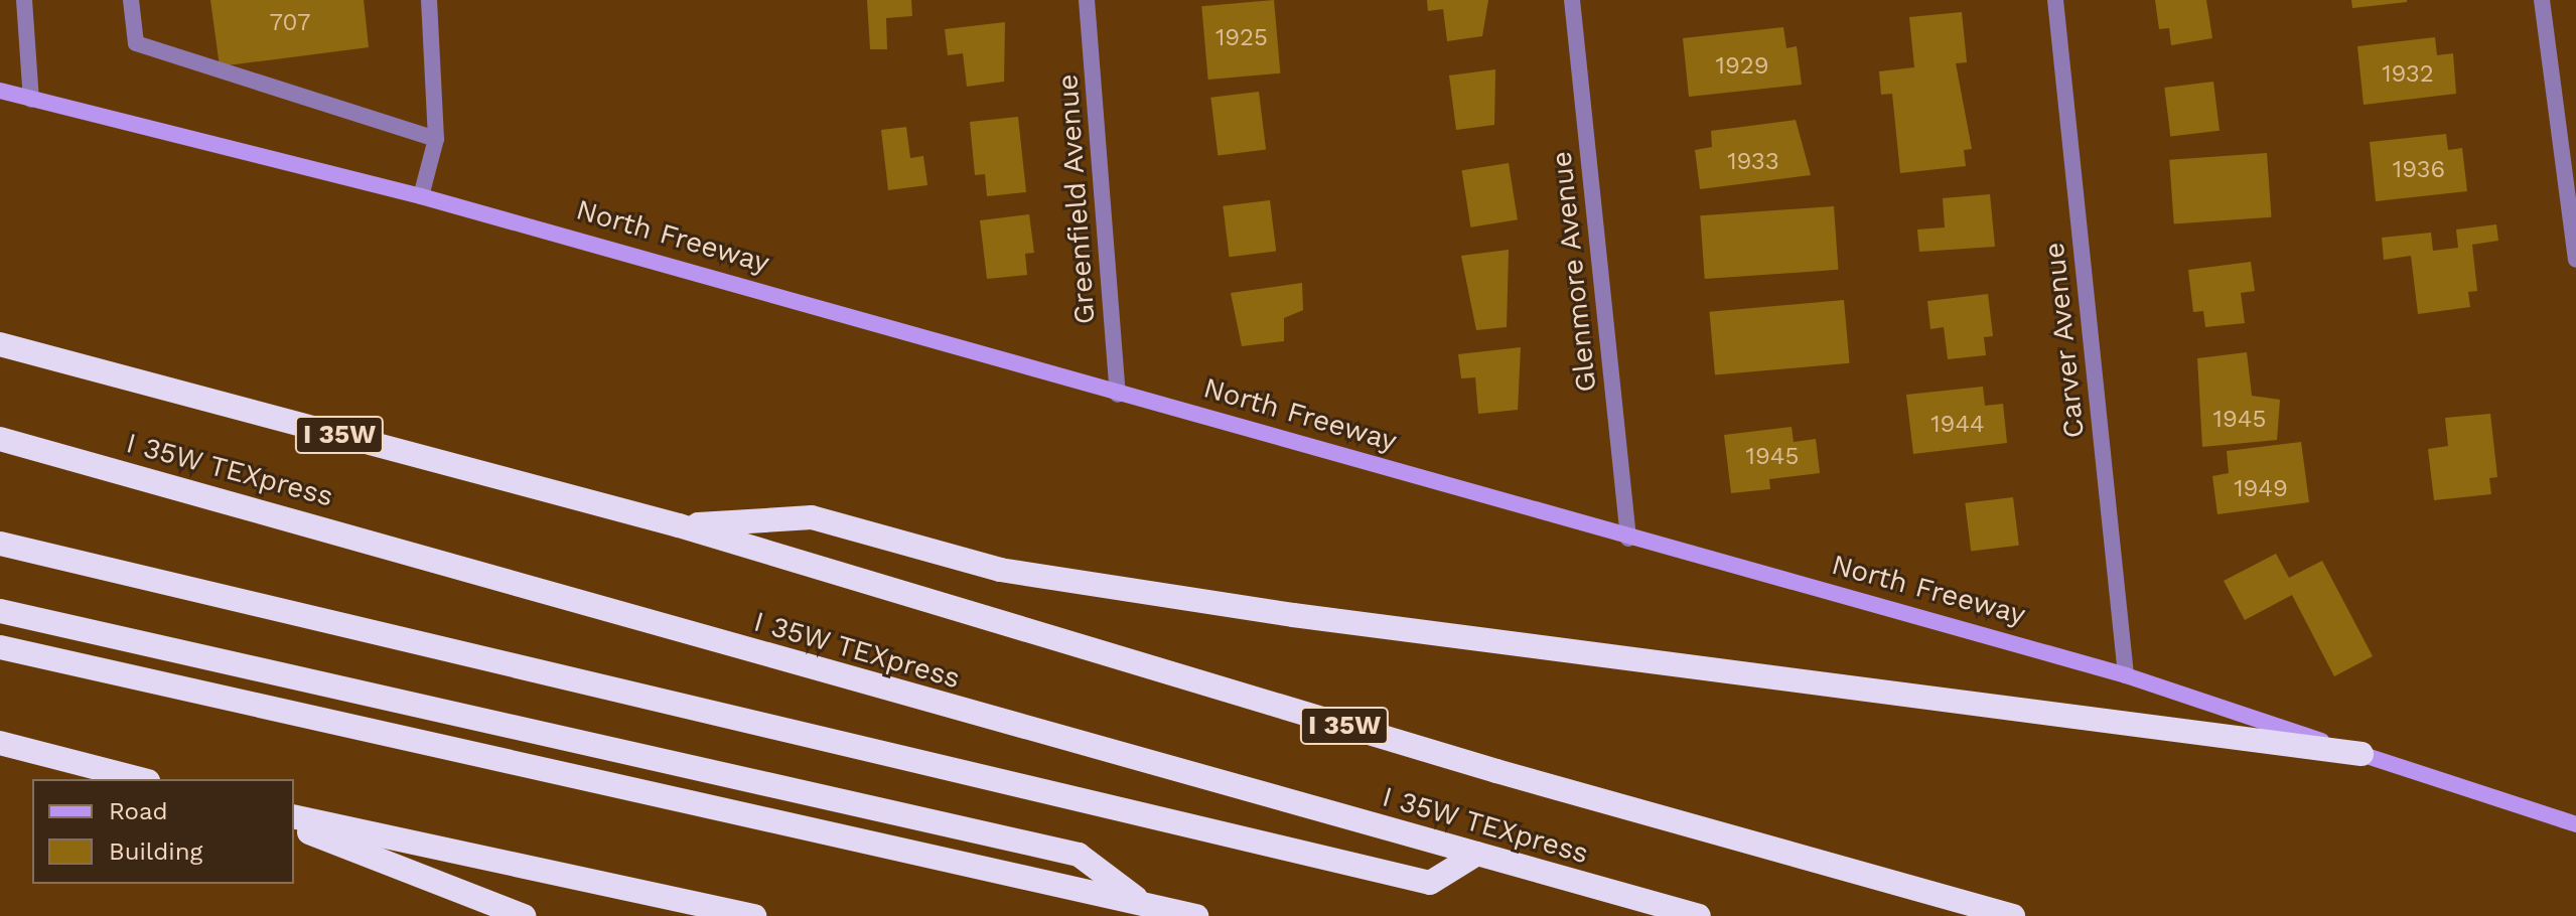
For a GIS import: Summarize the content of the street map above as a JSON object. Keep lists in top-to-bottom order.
{
  "streets": {
    "highway": ["I 35W", "I 35W TEXpress"],
    "main road": ["North Freeway"],
    "street": ["Greenfield Avenue", "Glenmore Avenue", "Carver Avenue"]
  },
  "crossings": [
    ["Greenfield Avenue", "North Freeway"],
    ["North Freeway", "Glenmore Avenue"],
    ["North Freeway", "Carver Avenue"]
  ],
  "house_numbers": [
    "707",
    "1925",
    "1929",
    "1932",
    "1933",
    "1936",
    "1945",
    "1944",
    "1945",
    "1949"
  ],
  "legend": ["Road", "Building"]
}
